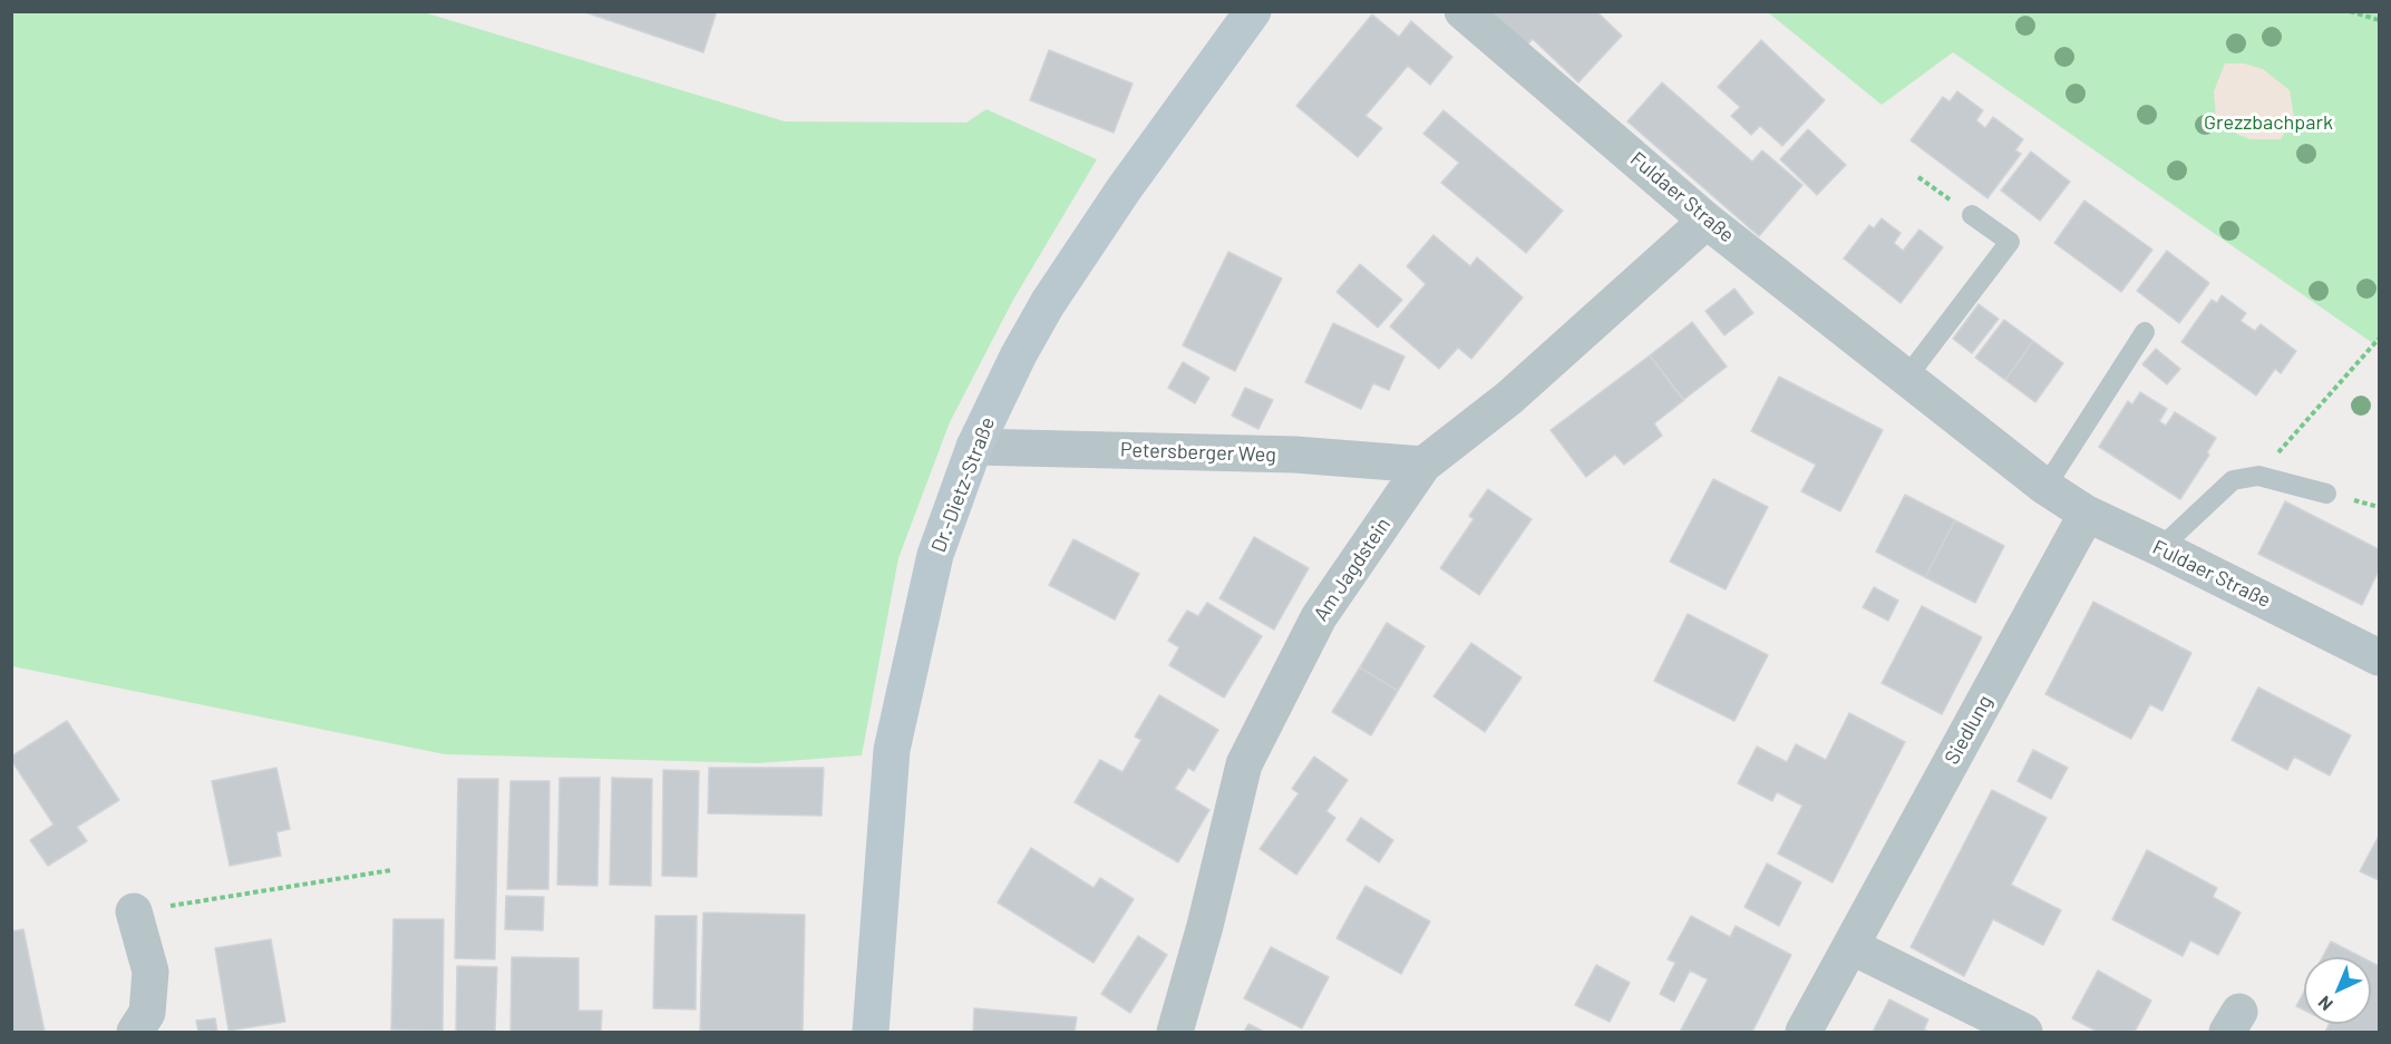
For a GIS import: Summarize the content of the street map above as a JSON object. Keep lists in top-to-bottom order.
{
  "streets": {
    "main road": ["Dr.-Dietz-Straße"],
    "street": [
      "Fuldaer Straße",
      "Petersberger Weg",
      "Am Jagdstein",
      "Siedlung"
    ]
  },
  "crossings": [
    ["Fuldaer Straße", "Am Jagdstein"],
    ["Fuldaer Straße", "Siedlung"],
    ["Petersberger Weg", "Dr.-Dietz-Straße"],
    ["Petersberger Weg", "Am Jagdstein"]
  ],
  "parks": ["Grezzbachpark"],
  "north": "bottom left"
}
